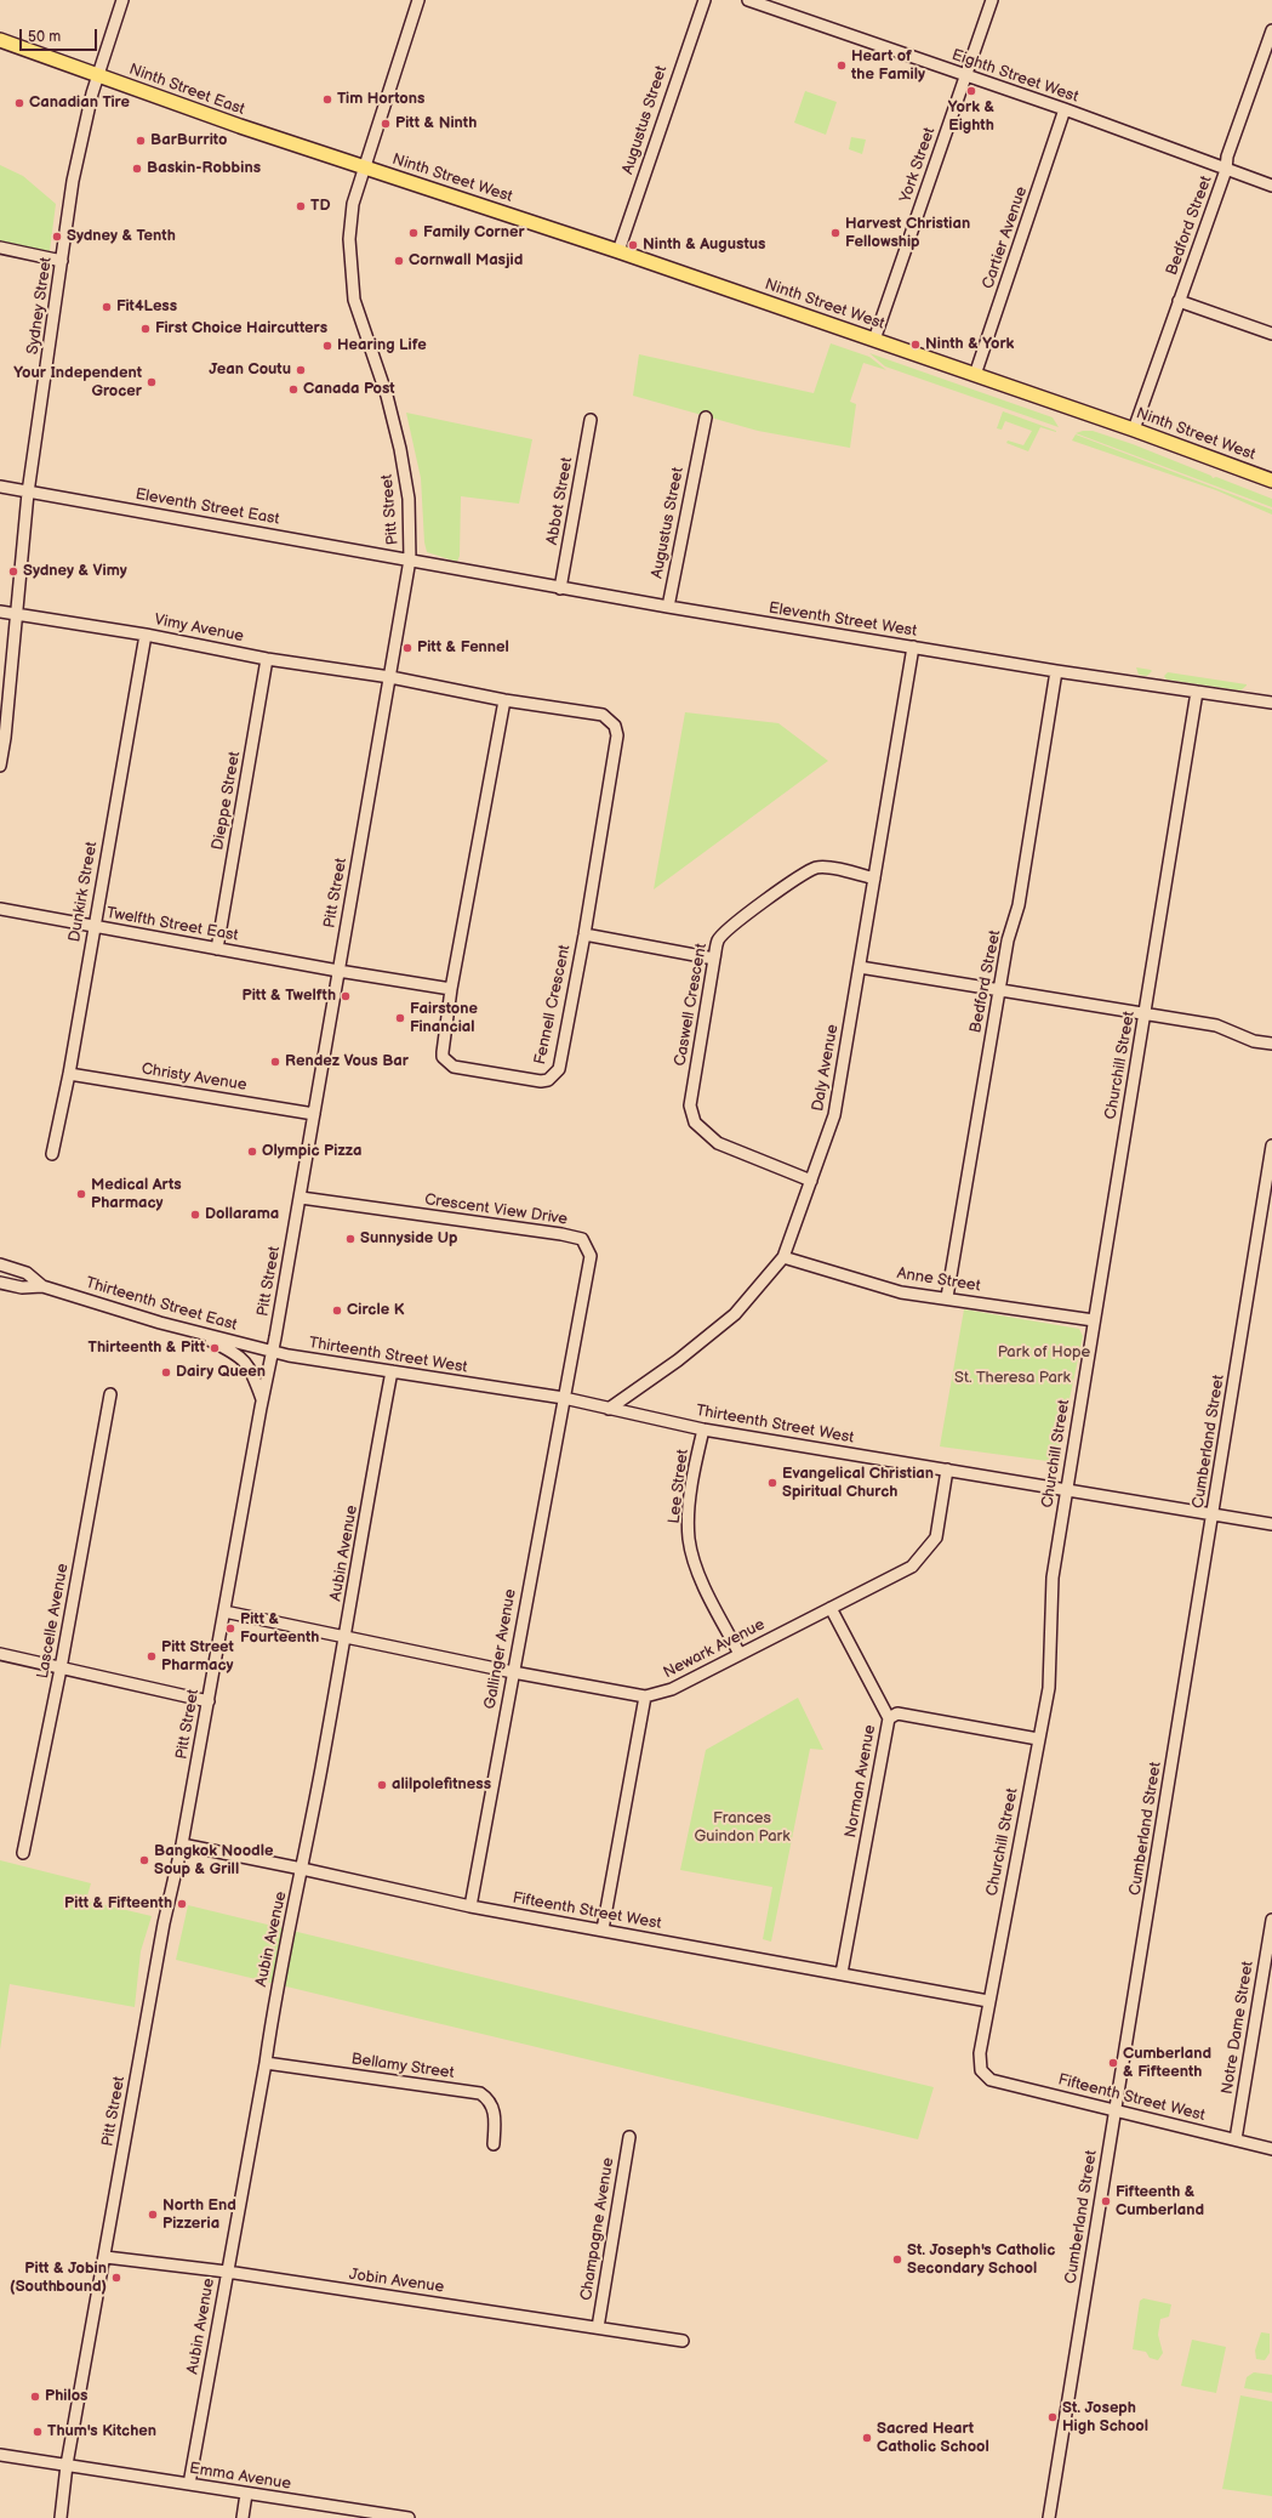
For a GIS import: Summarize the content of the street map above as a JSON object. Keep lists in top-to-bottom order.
{
  "streets": {
    "main road": ["Ninth Street East", "Ninth Street West"],
    "street": [
      "Eighth Street West",
      "Augustus Street",
      "York Street",
      "Bedford Street",
      "Cartier Avenue",
      "Sydney Street",
      "Abbot Street",
      "Eleventh Street East",
      "Pitt Street",
      "Eleventh Street West",
      "Vimy Avenue",
      "Dieppe Street",
      "Dunkirk Street",
      "Twelfth Street East",
      "Fennell Crescent",
      "Caswell Crescent",
      "Churchill Street",
      "Daly Avenue",
      "Christy Avenue",
      "Crescent View Drive",
      "Anne Street",
      "Thirteenth Street East",
      "Thirteenth Street West",
      "Cumberland Street",
      "Lee Street",
      "Aubin Avenue",
      "Lascelle Avenue",
      "Gallinger Avenue",
      "Newark Avenue",
      "Norman Avenue",
      "Fifteenth Street West",
      "Notre Dame Street",
      "Bellamy Street",
      "Champagne Avenue",
      "Jobin Avenue",
      "Emma Avenue"
    ]
  },
  "crossings": [
    ["Eighth Street West", "York Street"],
    ["Eighth Street West", "Bedford Street"],
    ["Eighth Street West", "Cartier Avenue"],
    ["Ninth Street East", "Ninth Street West"],
    ["Ninth Street East", "Sydney Street"],
    ["Ninth Street East", "Pitt Street"],
    ["Augustus Street", "Ninth Street West"],
    ["Augustus Street", "Eleventh Street West"],
    ["York Street", "Ninth Street West"],
    ["Ninth Street West", "Bedford Street"],
    ["Ninth Street West", "Cartier Avenue"],
    ["Ninth Street West", "Pitt Street"],
    ["Bedford Street", "Eleventh Street West"],
    ["Bedford Street", "Anne Street"],
    ["Sydney Street", "Eleventh Street East"],
    ["Sydney Street", "Vimy Avenue"],
    ["Abbot Street", "Eleventh Street West"],
    ["Eleventh Street East", "Pitt Street"],
    ["Eleventh Street East", "Eleventh Street West"],
    ["Pitt Street", "Eleventh Street West"],
    ["Pitt Street", "Vimy Avenue"],
    ["Pitt Street", "Twelfth Street East"],
    ["Pitt Street", "Fennell Crescent"],
    ["Pitt Street", "Christy Avenue"],
    ["Pitt Street", "Crescent View Drive"],
    ["Pitt Street", "Thirteenth Street East"],
    ["Pitt Street", "Thirteenth Street West"],
    ["Pitt Street", "Fifteenth Street West"],
    ["Pitt Street", "Jobin Avenue"],
    ["Pitt Street", "Emma Avenue"],
    ["Eleventh Street West", "Churchill Street"],
    ["Eleventh Street West", "Daly Avenue"],
    ["Vimy Avenue", "Dieppe Street"],
    ["Vimy Avenue", "Dunkirk Street"],
    ["Vimy Avenue", "Fennell Crescent"],
    ["Dieppe Street", "Twelfth Street East"],
    ["Dunkirk Street", "Twelfth Street East"],
    ["Dunkirk Street", "Christy Avenue"],
    ["Twelfth Street East", "Fennell Crescent"],
    ["Caswell Crescent", "Daly Avenue"],
    ["Churchill Street", "Anne Street"],
    ["Churchill Street", "Thirteenth Street West"],
    ["Churchill Street", "Fifteenth Street West"],
    ["Daly Avenue", "Anne Street"],
    ["Daly Avenue", "Thirteenth Street West"],
    ["Crescent View Drive", "Thirteenth Street West"],
    ["Crescent View Drive", "Gallinger Avenue"],
    ["Thirteenth Street East", "Thirteenth Street West"],
    ["Thirteenth Street West", "Cumberland Street"],
    ["Thirteenth Street West", "Lee Street"],
    ["Thirteenth Street West", "Aubin Avenue"],
    ["Thirteenth Street West", "Gallinger Avenue"],
    ["Thirteenth Street West", "Newark Avenue"],
    ["Cumberland Street", "Fifteenth Street West"],
    ["Lee Street", "Newark Avenue"],
    ["Aubin Avenue", "Fifteenth Street West"],
    ["Aubin Avenue", "Bellamy Street"],
    ["Aubin Avenue", "Jobin Avenue"],
    ["Aubin Avenue", "Emma Avenue"],
    ["Gallinger Avenue", "Fifteenth Street West"],
    ["Newark Avenue", "Norman Avenue"],
    ["Norman Avenue", "Fifteenth Street West"],
    ["Fifteenth Street West", "Notre Dame Street"],
    ["Champagne Avenue", "Jobin Avenue"]
  ],
  "parks": ["Park of Hope", "St. Theresa Park", "Frances Guindon Park"],
  "places": [
    "Heart of the Family",
    "York & Eighth",
    "Tim Hortons",
    "Canadian Tire",
    "Pitt & Ninth",
    "BarBurrito",
    "Baskin-Robbins",
    "TD",
    "Family Corner",
    "Harvest Christian Fellowship",
    "Sydney & Tenth",
    "Ninth & Augustus",
    "Cornwall Masjid",
    "Fit4Less",
    "First Choice Haircutters",
    "Ninth & York",
    "Hearing Life",
    "Jean Coutu",
    "Your Independent Grocer",
    "Canada Post",
    "Sydney & Vimy",
    "Pitt & Fennel",
    "Pitt & Twelfth",
    "Fairstone Financial",
    "Rendez Vous Bar",
    "Olympic Pizza",
    "Medical Arts Pharmacy",
    "Dollarama",
    "Sunnyside Up",
    "Circle K",
    "Thirteenth & Pitt",
    "Dairy Queen",
    "Evangelical Christian Spiritual Church",
    "Pitt & Fourteenth",
    "Pitt Street Pharmacy",
    "alilpolefitness",
    "Bangkok Noodle Soup & Grill",
    "Pitt & Fifteenth",
    "Cumberland & Fifteenth",
    "Fifteenth & Cumberland",
    "North End Pizzeria",
    "St. Joseph's Catholic Secondary School",
    "Pitt & Jobin (Southbound)",
    "Philos",
    "St. Joseph High School",
    "Thum's Kitchen",
    "Sacred Heart Catholic School"
  ],
  "scale_bar": "50 m"
}
